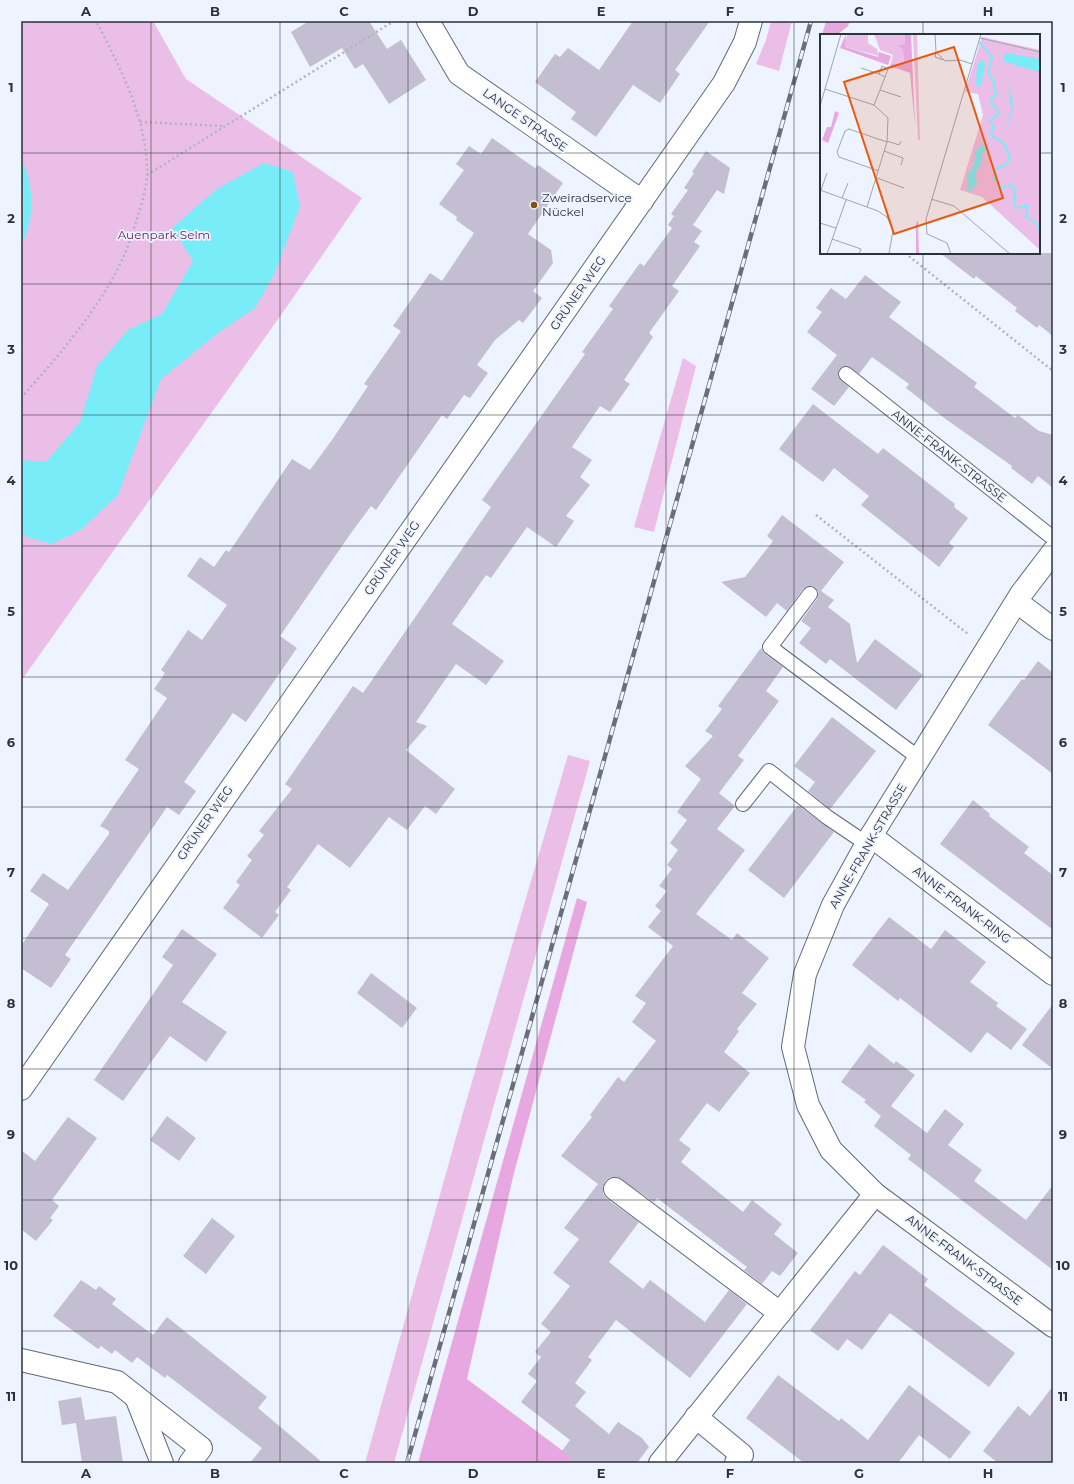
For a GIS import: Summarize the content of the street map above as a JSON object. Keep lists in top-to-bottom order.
{
  "streets": {
    "street": [
      "LANGE STRASSE",
      "GRÜNER WEG",
      "ANNE-FRANK-STRASSE",
      "ANNE-FRANK-RING"
    ]
  },
  "crossings": [
    ["LANGE STRASSE", "GRÜNER WEG"],
    ["ANNE-FRANK-STRASSE", "ANNE-FRANK-RING"]
  ],
  "parks": ["Auenpark Selm"],
  "places": ["Zweiradservice Nückel"],
  "grid": {
    "columns": [
      "A",
      "B",
      "C",
      "D",
      "E",
      "F",
      "G",
      "H"
    ],
    "rows": [
      "1",
      "2",
      "3",
      "4",
      "5",
      "6",
      "7",
      "8",
      "9",
      "10",
      "11"
    ]
  }
}
